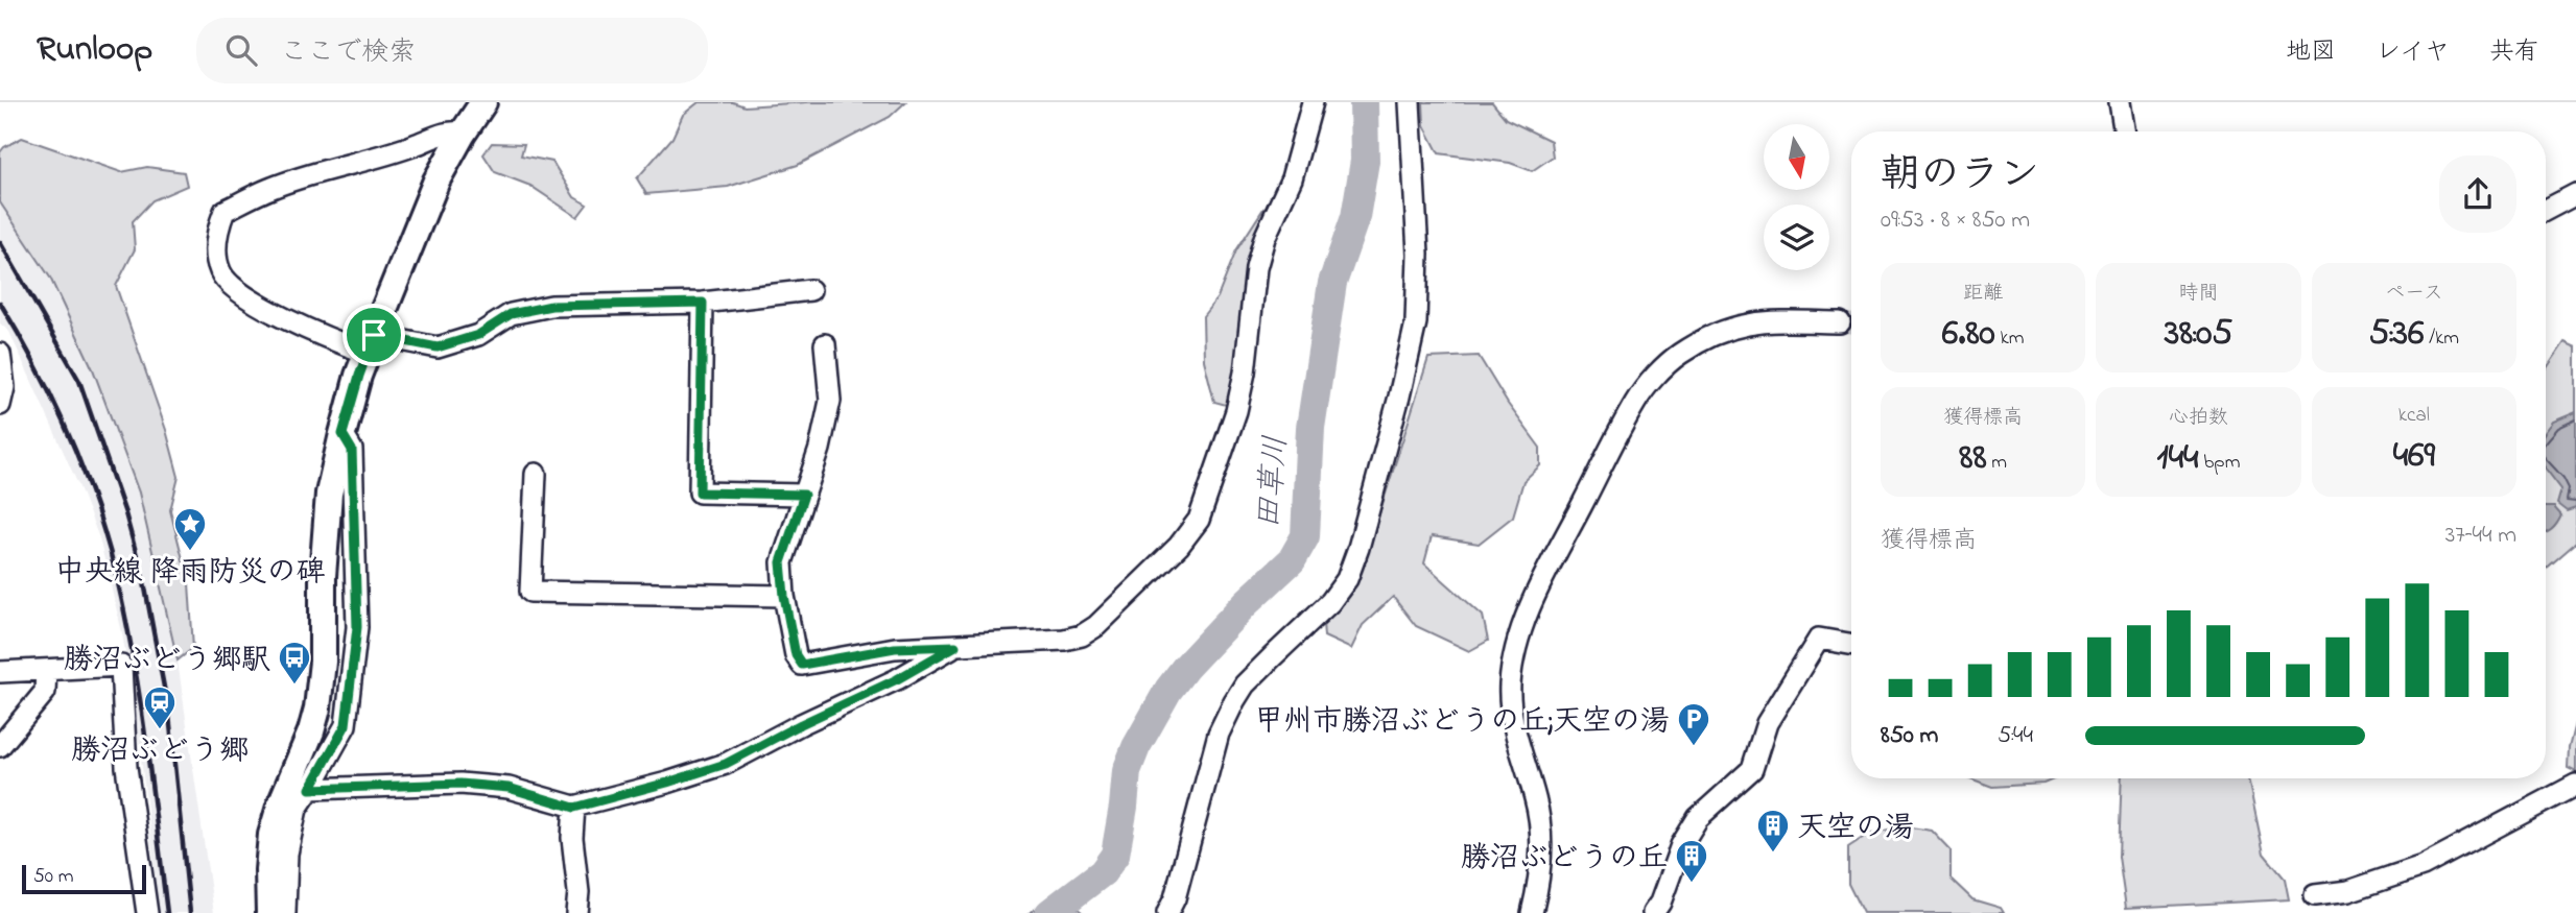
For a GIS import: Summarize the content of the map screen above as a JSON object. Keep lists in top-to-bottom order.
{
  "water": ["田草川"],
  "places": {
    "place": ["中央線 降雨防災の碑"],
    "bus stop": ["勝沼ぶどう郷駅"],
    "station": ["勝沼ぶどう郷"],
    "parking": ["甲州市勝沼ぶどうの丘;天空の湯"],
    "building": ["天空の湯", "勝沼ぶどうの丘"]
  },
  "scale_bar": "50 m",
  "north": "bottom",
  "page": {
    "header": "Runloop",
    "search": "ここで検索",
    "nav": ["地図", "レイヤ", "共有"],
    "heading": ["朝のラン", "09:53 · 8 × 850 m"],
    "stats": [
      ["距離", "6.80 km"],
      ["時間", "38:05"],
      ["ペース", "5:36 /km"],
      ["獲得標高", "88 m"],
      ["心拍数", "144 bpm"],
      ["kcal", "469"]
    ],
    "chart": ["獲得標高", "37–44 m"],
    "list": [
      {
        "name": "850 m",
        "note": "5:44"
      }
    ],
    "scale": "50 m"
  }
}
